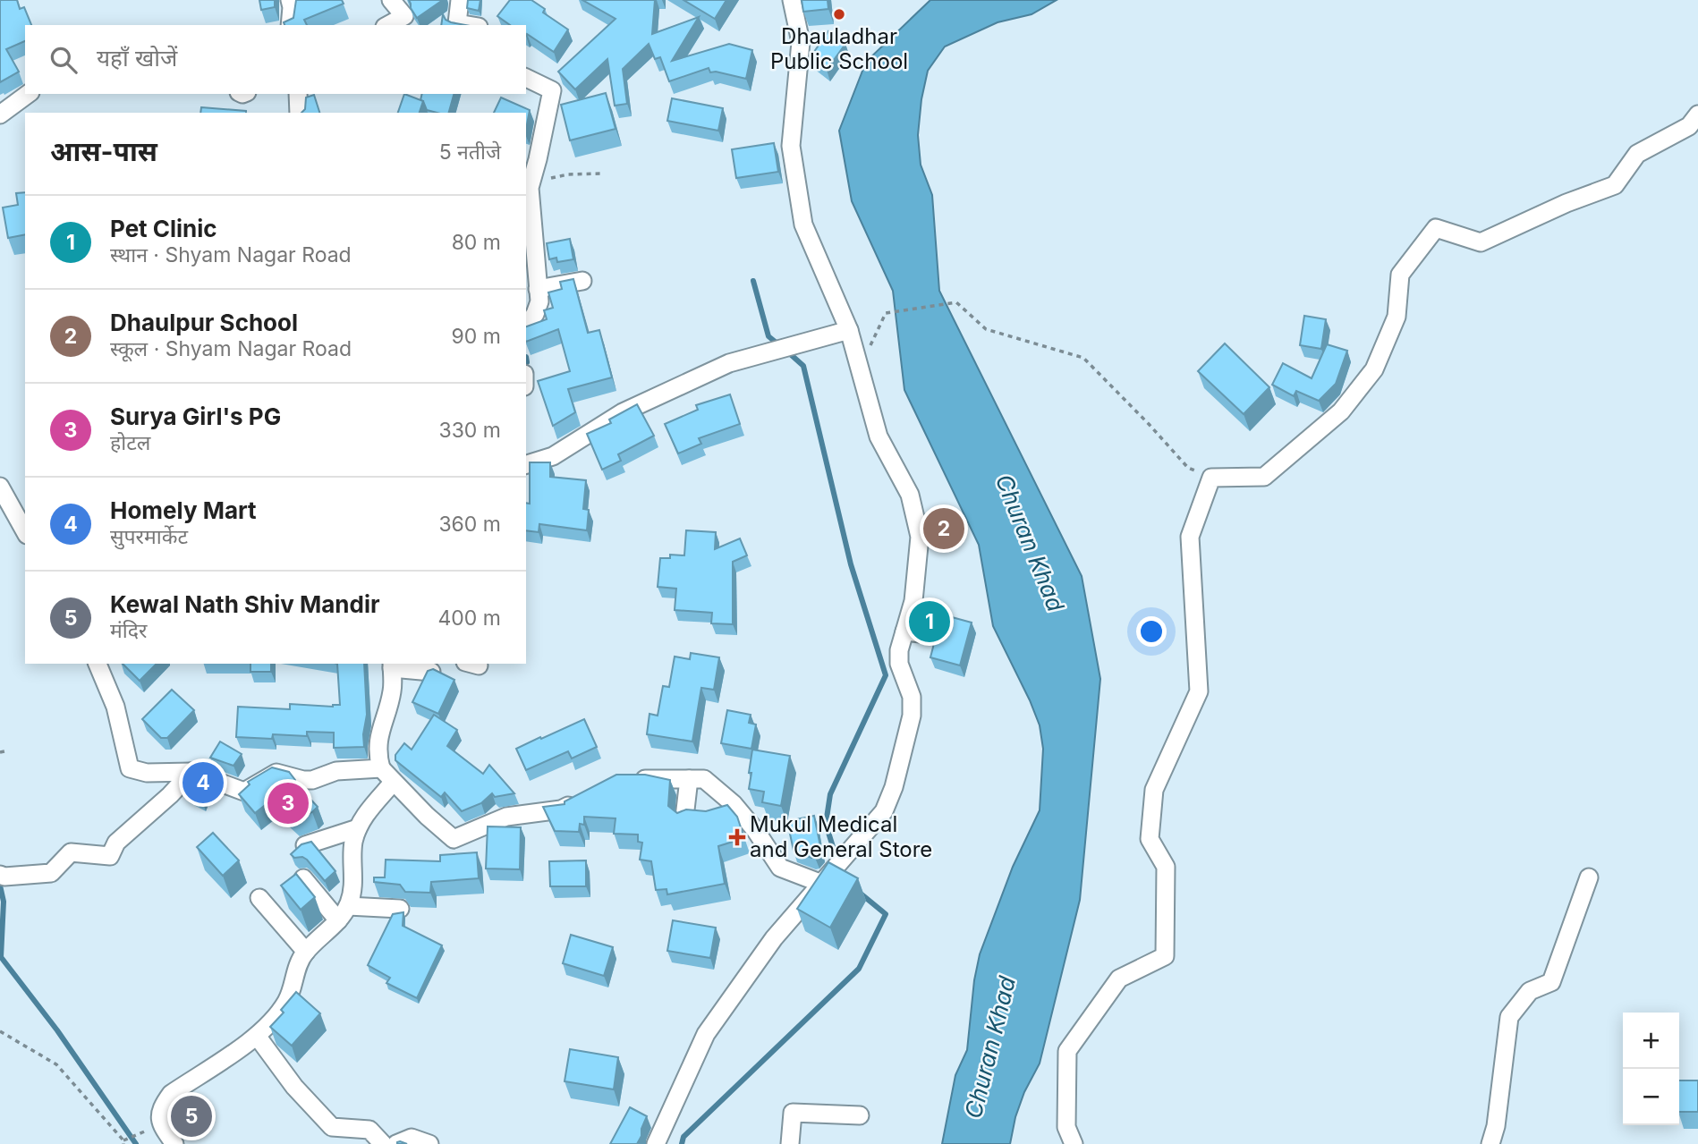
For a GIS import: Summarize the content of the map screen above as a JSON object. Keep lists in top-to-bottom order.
{
  "water": ["Churan Khad"],
  "places": {
    "other": ["Dhauladhar Public School"],
    "health": ["Mukul Medical and General Store"]
  },
  "page": {
    "search": "यहाँ खोजें",
    "heading": ["आस-पास", "5 नतीजे"],
    "list": [
      {
        "mark": "1",
        "name": "Pet Clinic",
        "note": "स्थान · Shyam Nagar Road",
        "value": "80 m"
      },
      {
        "mark": "2",
        "name": "Dhaulpur School",
        "note": "स्कूल · Shyam Nagar Road",
        "value": "90 m"
      },
      {
        "mark": "3",
        "name": "Surya Girl's PG",
        "note": "होटल",
        "value": "330 m"
      },
      {
        "mark": "4",
        "name": "Homely Mart",
        "note": "सुपरमार्केट",
        "value": "360 m"
      },
      {
        "mark": "5",
        "name": "Kewal Nath Shiv Mandir",
        "note": "मंदिर",
        "value": "400 m"
      }
    ],
    "pins": [
      "2",
      "1",
      "4",
      "3",
      "5"
    ],
    "map_buttons": ["+", "−"]
  }
}
